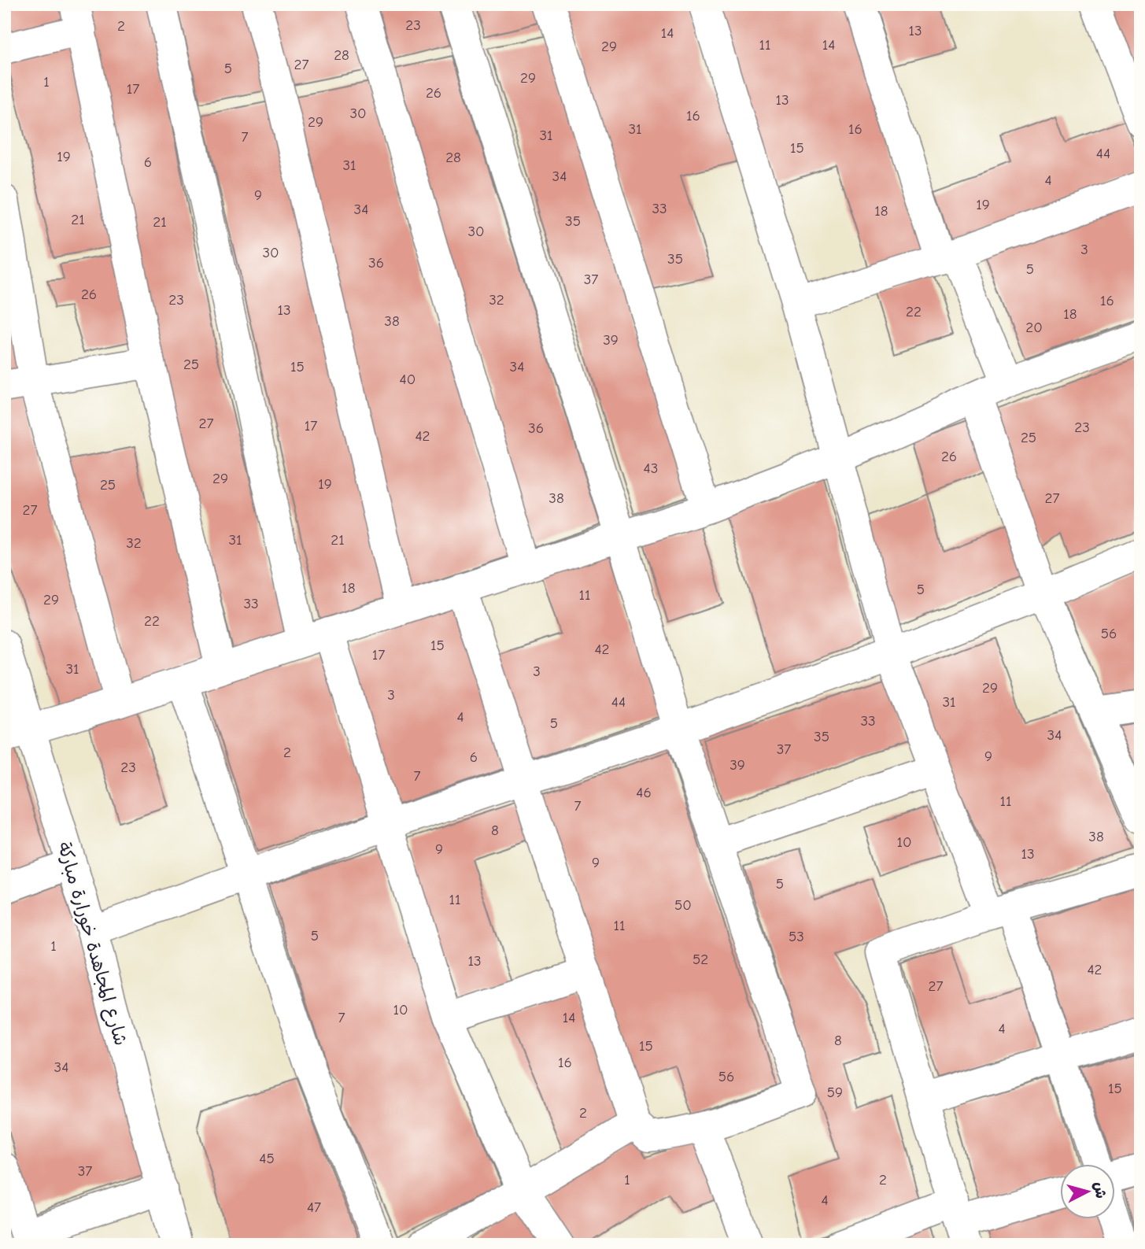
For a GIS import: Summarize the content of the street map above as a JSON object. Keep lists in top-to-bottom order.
{
  "streets": {
    "street": ["شارع المجاهدة خورارة مباركة"]
  },
  "house_numbers": [
    "23",
    "2",
    "13",
    "14",
    "11",
    "14",
    "29",
    "28",
    "27",
    "5",
    "29",
    "1",
    "17",
    "26",
    "13",
    "30",
    "16",
    "29",
    "31",
    "16",
    "31",
    "7",
    "15",
    "44",
    "19",
    "28",
    "6",
    "31",
    "34",
    "4",
    "9",
    "19",
    "33",
    "34",
    "18",
    "21",
    "35",
    "21",
    "30",
    "3",
    "30",
    "35",
    "36",
    "5",
    "37",
    "26",
    "23",
    "32",
    "16",
    "13",
    "22",
    "18",
    "38",
    "20",
    "39",
    "25",
    "15",
    "34",
    "40",
    "27",
    "17",
    "23",
    "36",
    "42",
    "25",
    "26",
    "43",
    "29",
    "19",
    "25",
    "38",
    "27",
    "27",
    "31",
    "21",
    "32",
    "18",
    "5",
    "11",
    "29",
    "33",
    "22",
    "56",
    "15",
    "42",
    "17",
    "31",
    "3",
    "29",
    "3",
    "44",
    "31",
    "4",
    "33",
    "5",
    "34",
    "35",
    "37",
    "2",
    "9",
    "6",
    "39",
    "23",
    "7",
    "46",
    "11",
    "7",
    "8",
    "38",
    "10",
    "9",
    "13",
    "9",
    "5",
    "11",
    "50",
    "11",
    "5",
    "53",
    "1",
    "52",
    "13",
    "42",
    "27",
    "10",
    "7",
    "14",
    "4",
    "8",
    "15",
    "16",
    "34",
    "56",
    "15",
    "59",
    "2",
    "45",
    "37",
    "1",
    "2",
    "4",
    "47"
  ],
  "north": "right"
}
